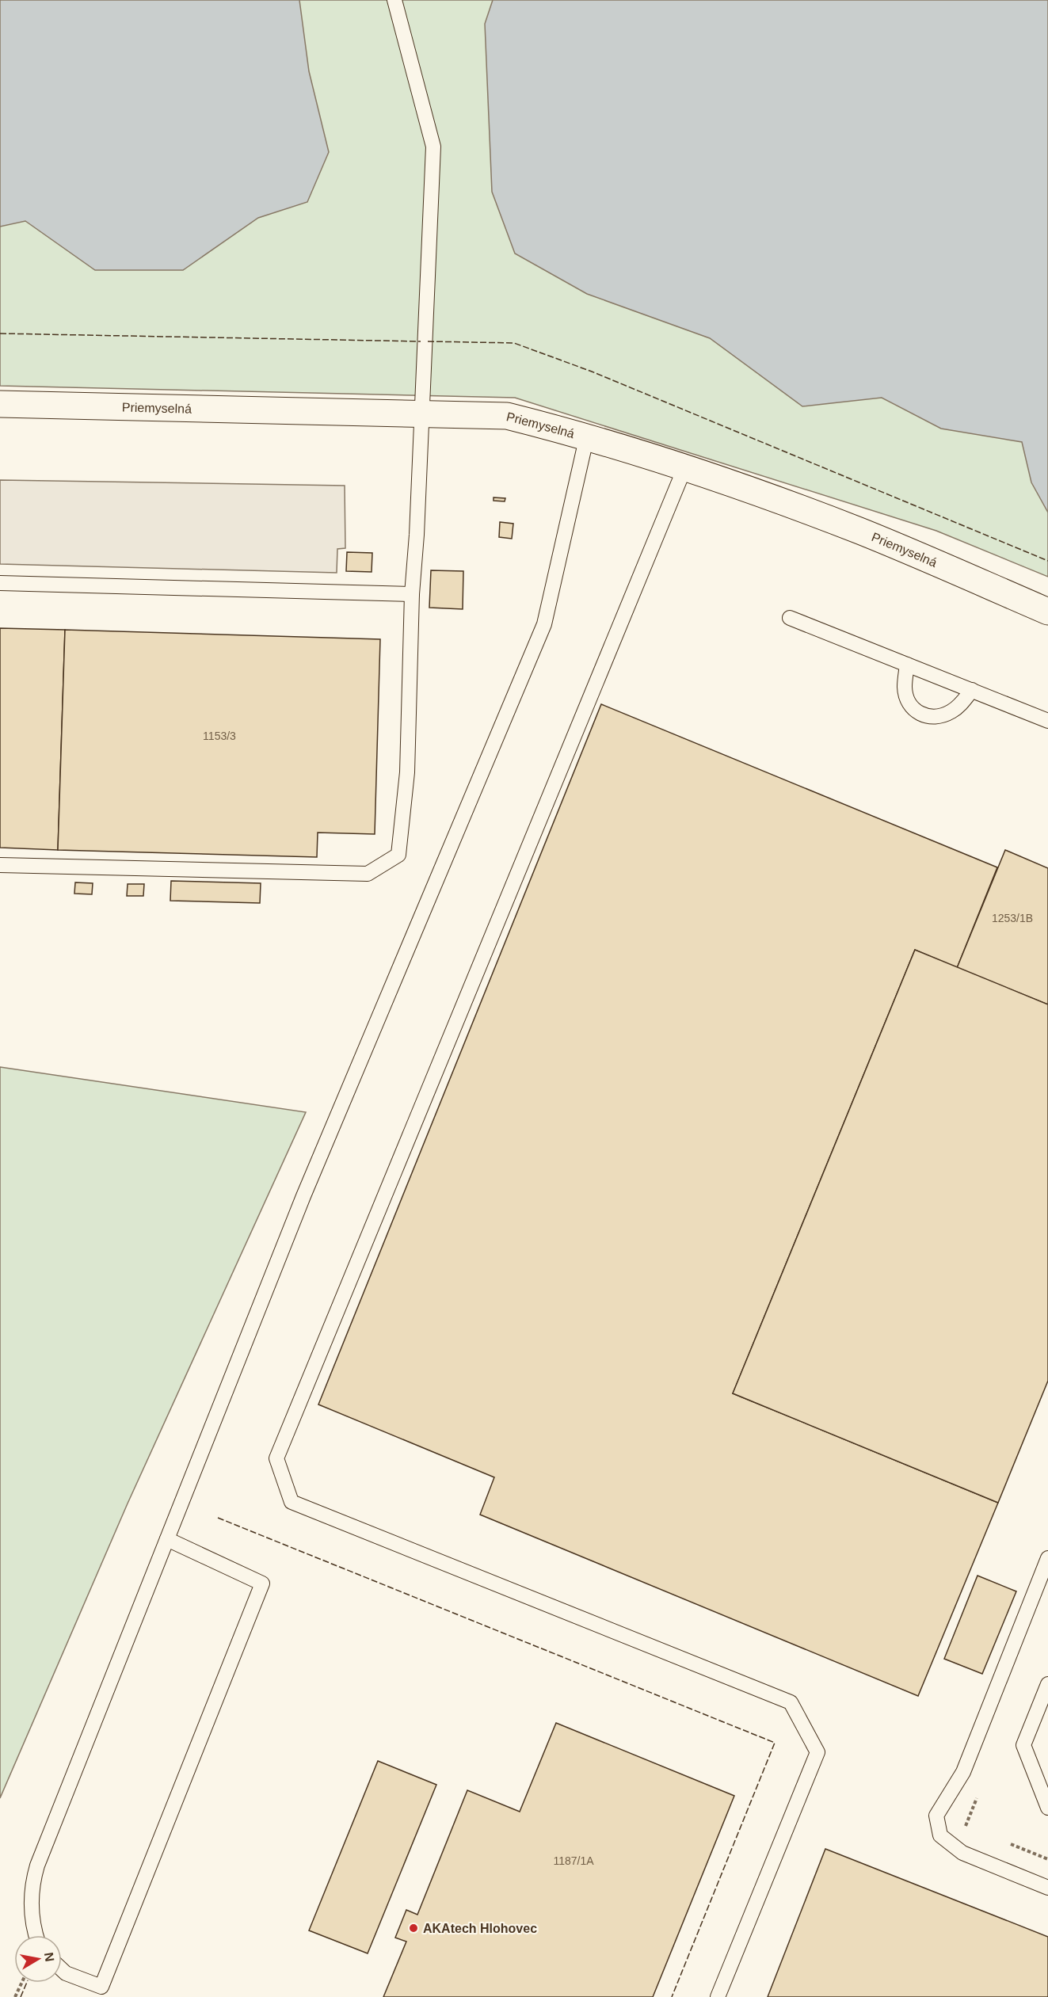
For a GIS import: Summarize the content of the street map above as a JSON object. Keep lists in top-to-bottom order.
{
  "streets": {
    "street": ["Priemyselná"]
  },
  "places": ["AKAtech Hlohovec"],
  "house_numbers": ["1153/3", "1253/1B", "1187/1A"],
  "north": "right"
}
